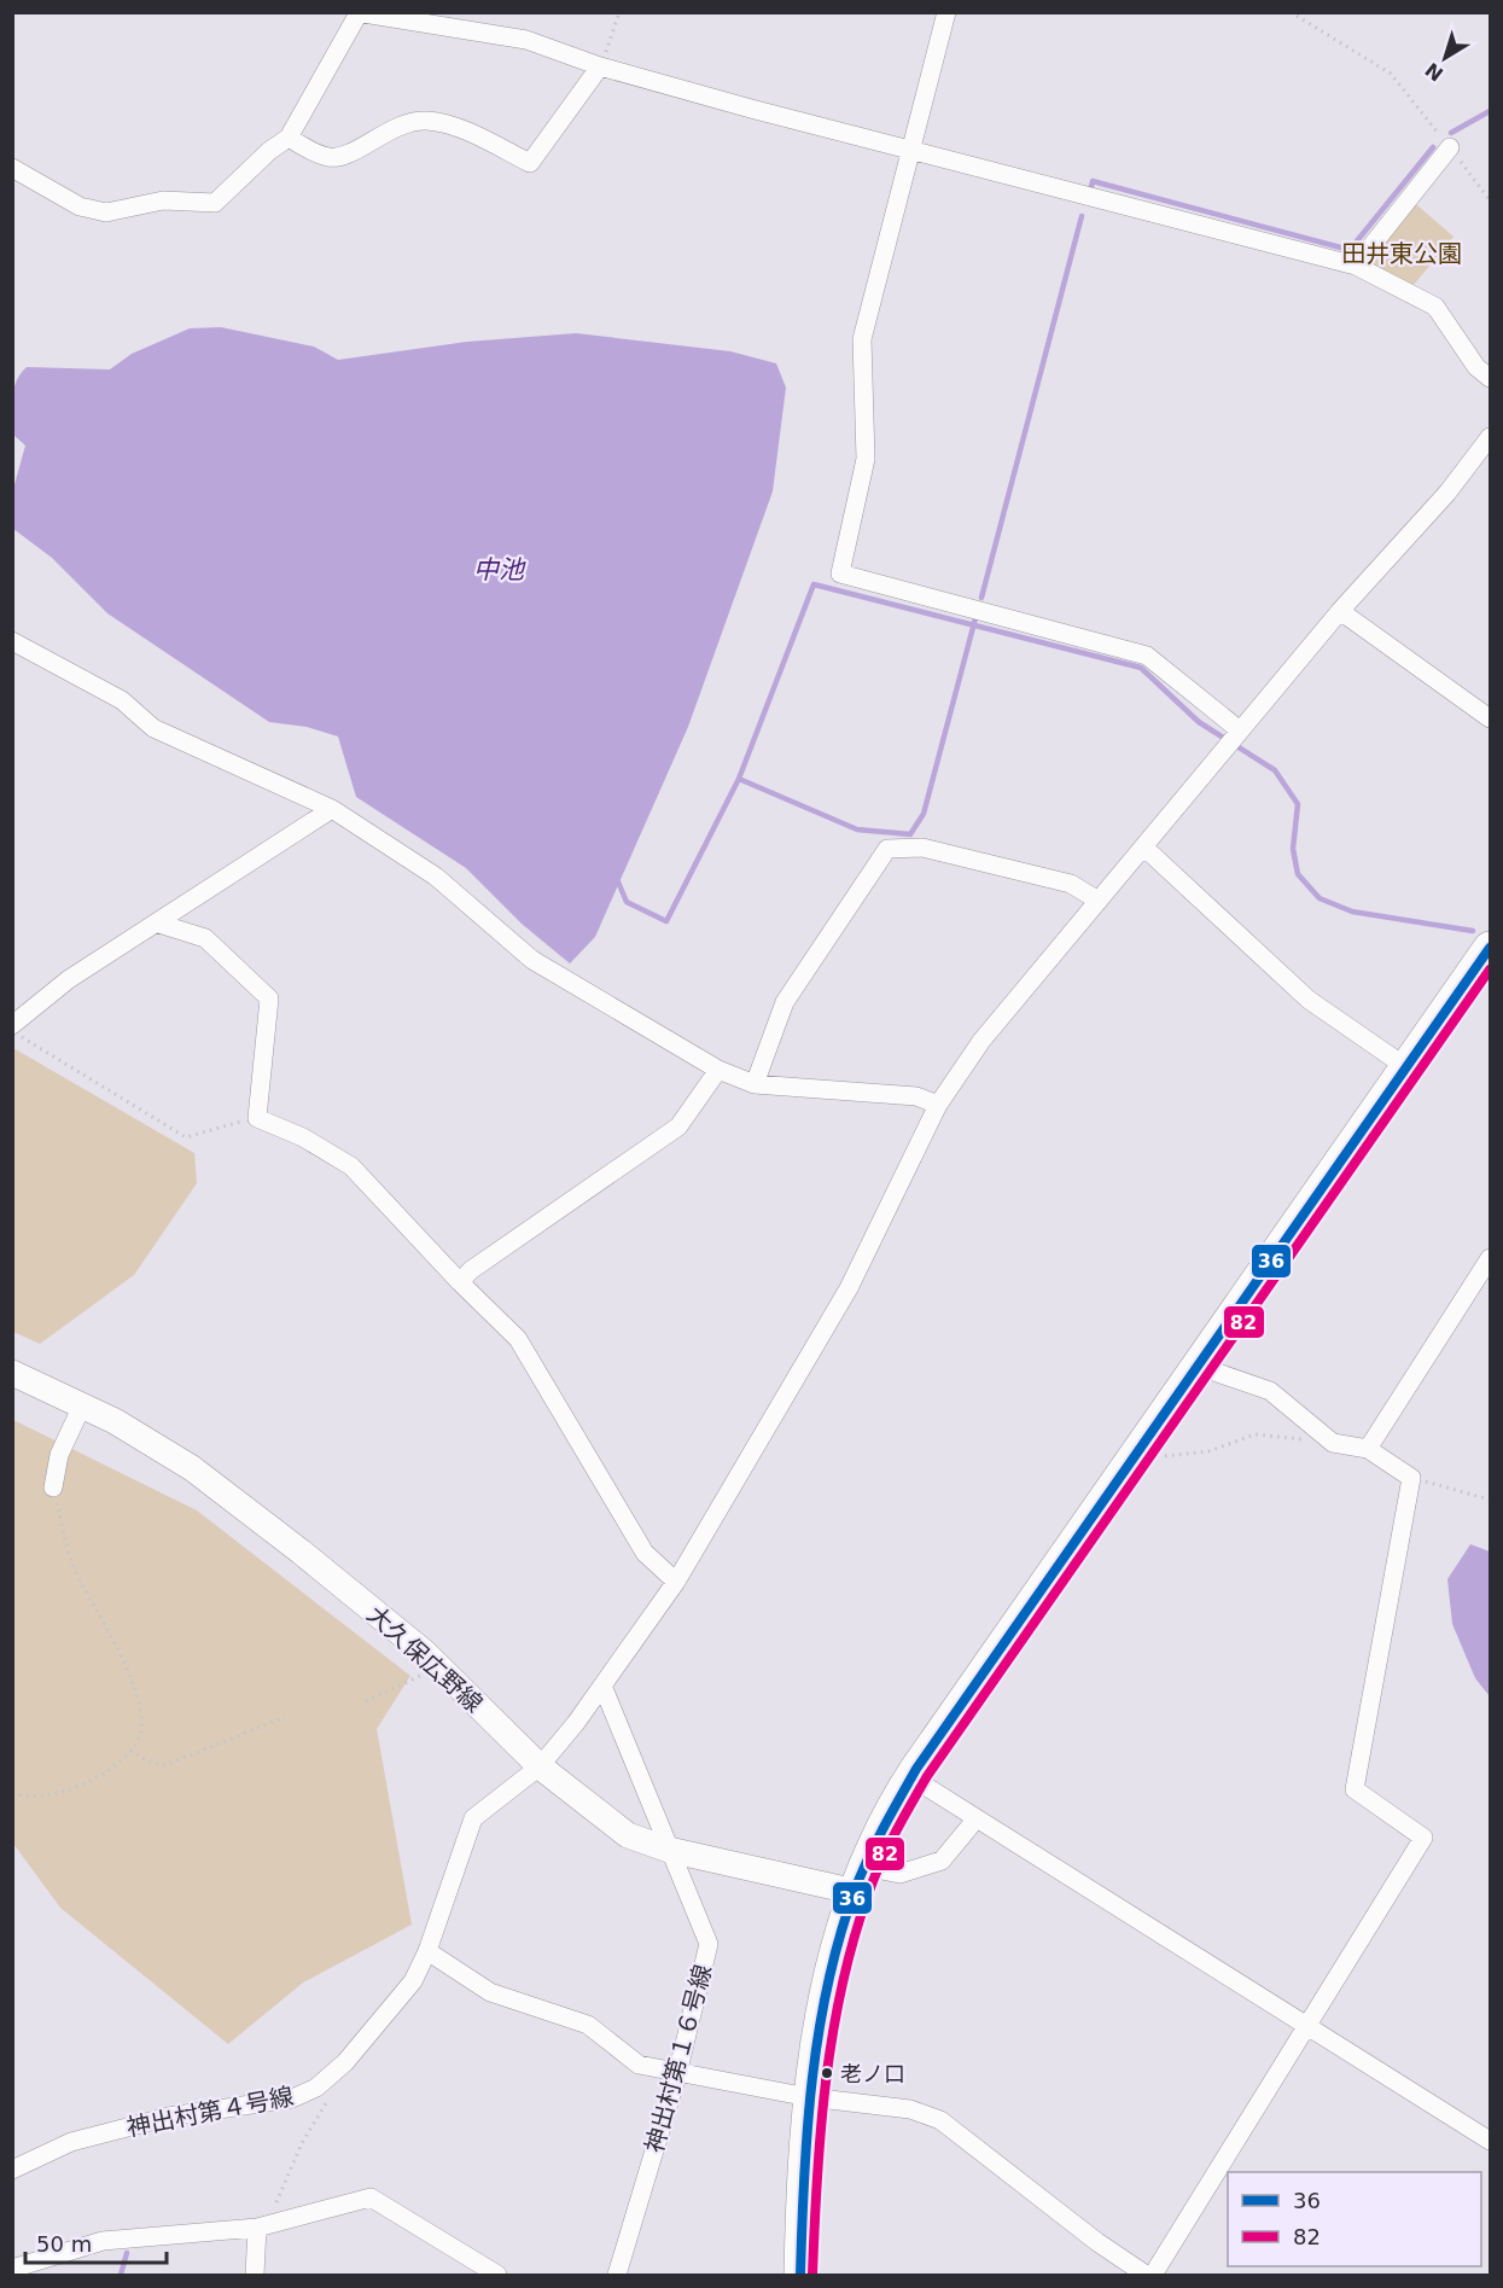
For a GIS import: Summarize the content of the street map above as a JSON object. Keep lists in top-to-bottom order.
{
  "streets": {
    "street": ["大久保広野線", "神出村第１６号線", "神出村第４号線"]
  },
  "crossings": [
    ["大久保広野線", "神出村第１６号線"],
    ["大久保広野線", "神出村第４号線"],
    ["神出村第１６号線", "神出村第４号線"]
  ],
  "water": ["中池"],
  "parks": ["田井東公園"],
  "places": ["老ノ口"],
  "lines": ["transit line 36", "transit line 82"],
  "legend": ["36", "82"],
  "scale_bar": "50 m",
  "north": "bottom left"
}
